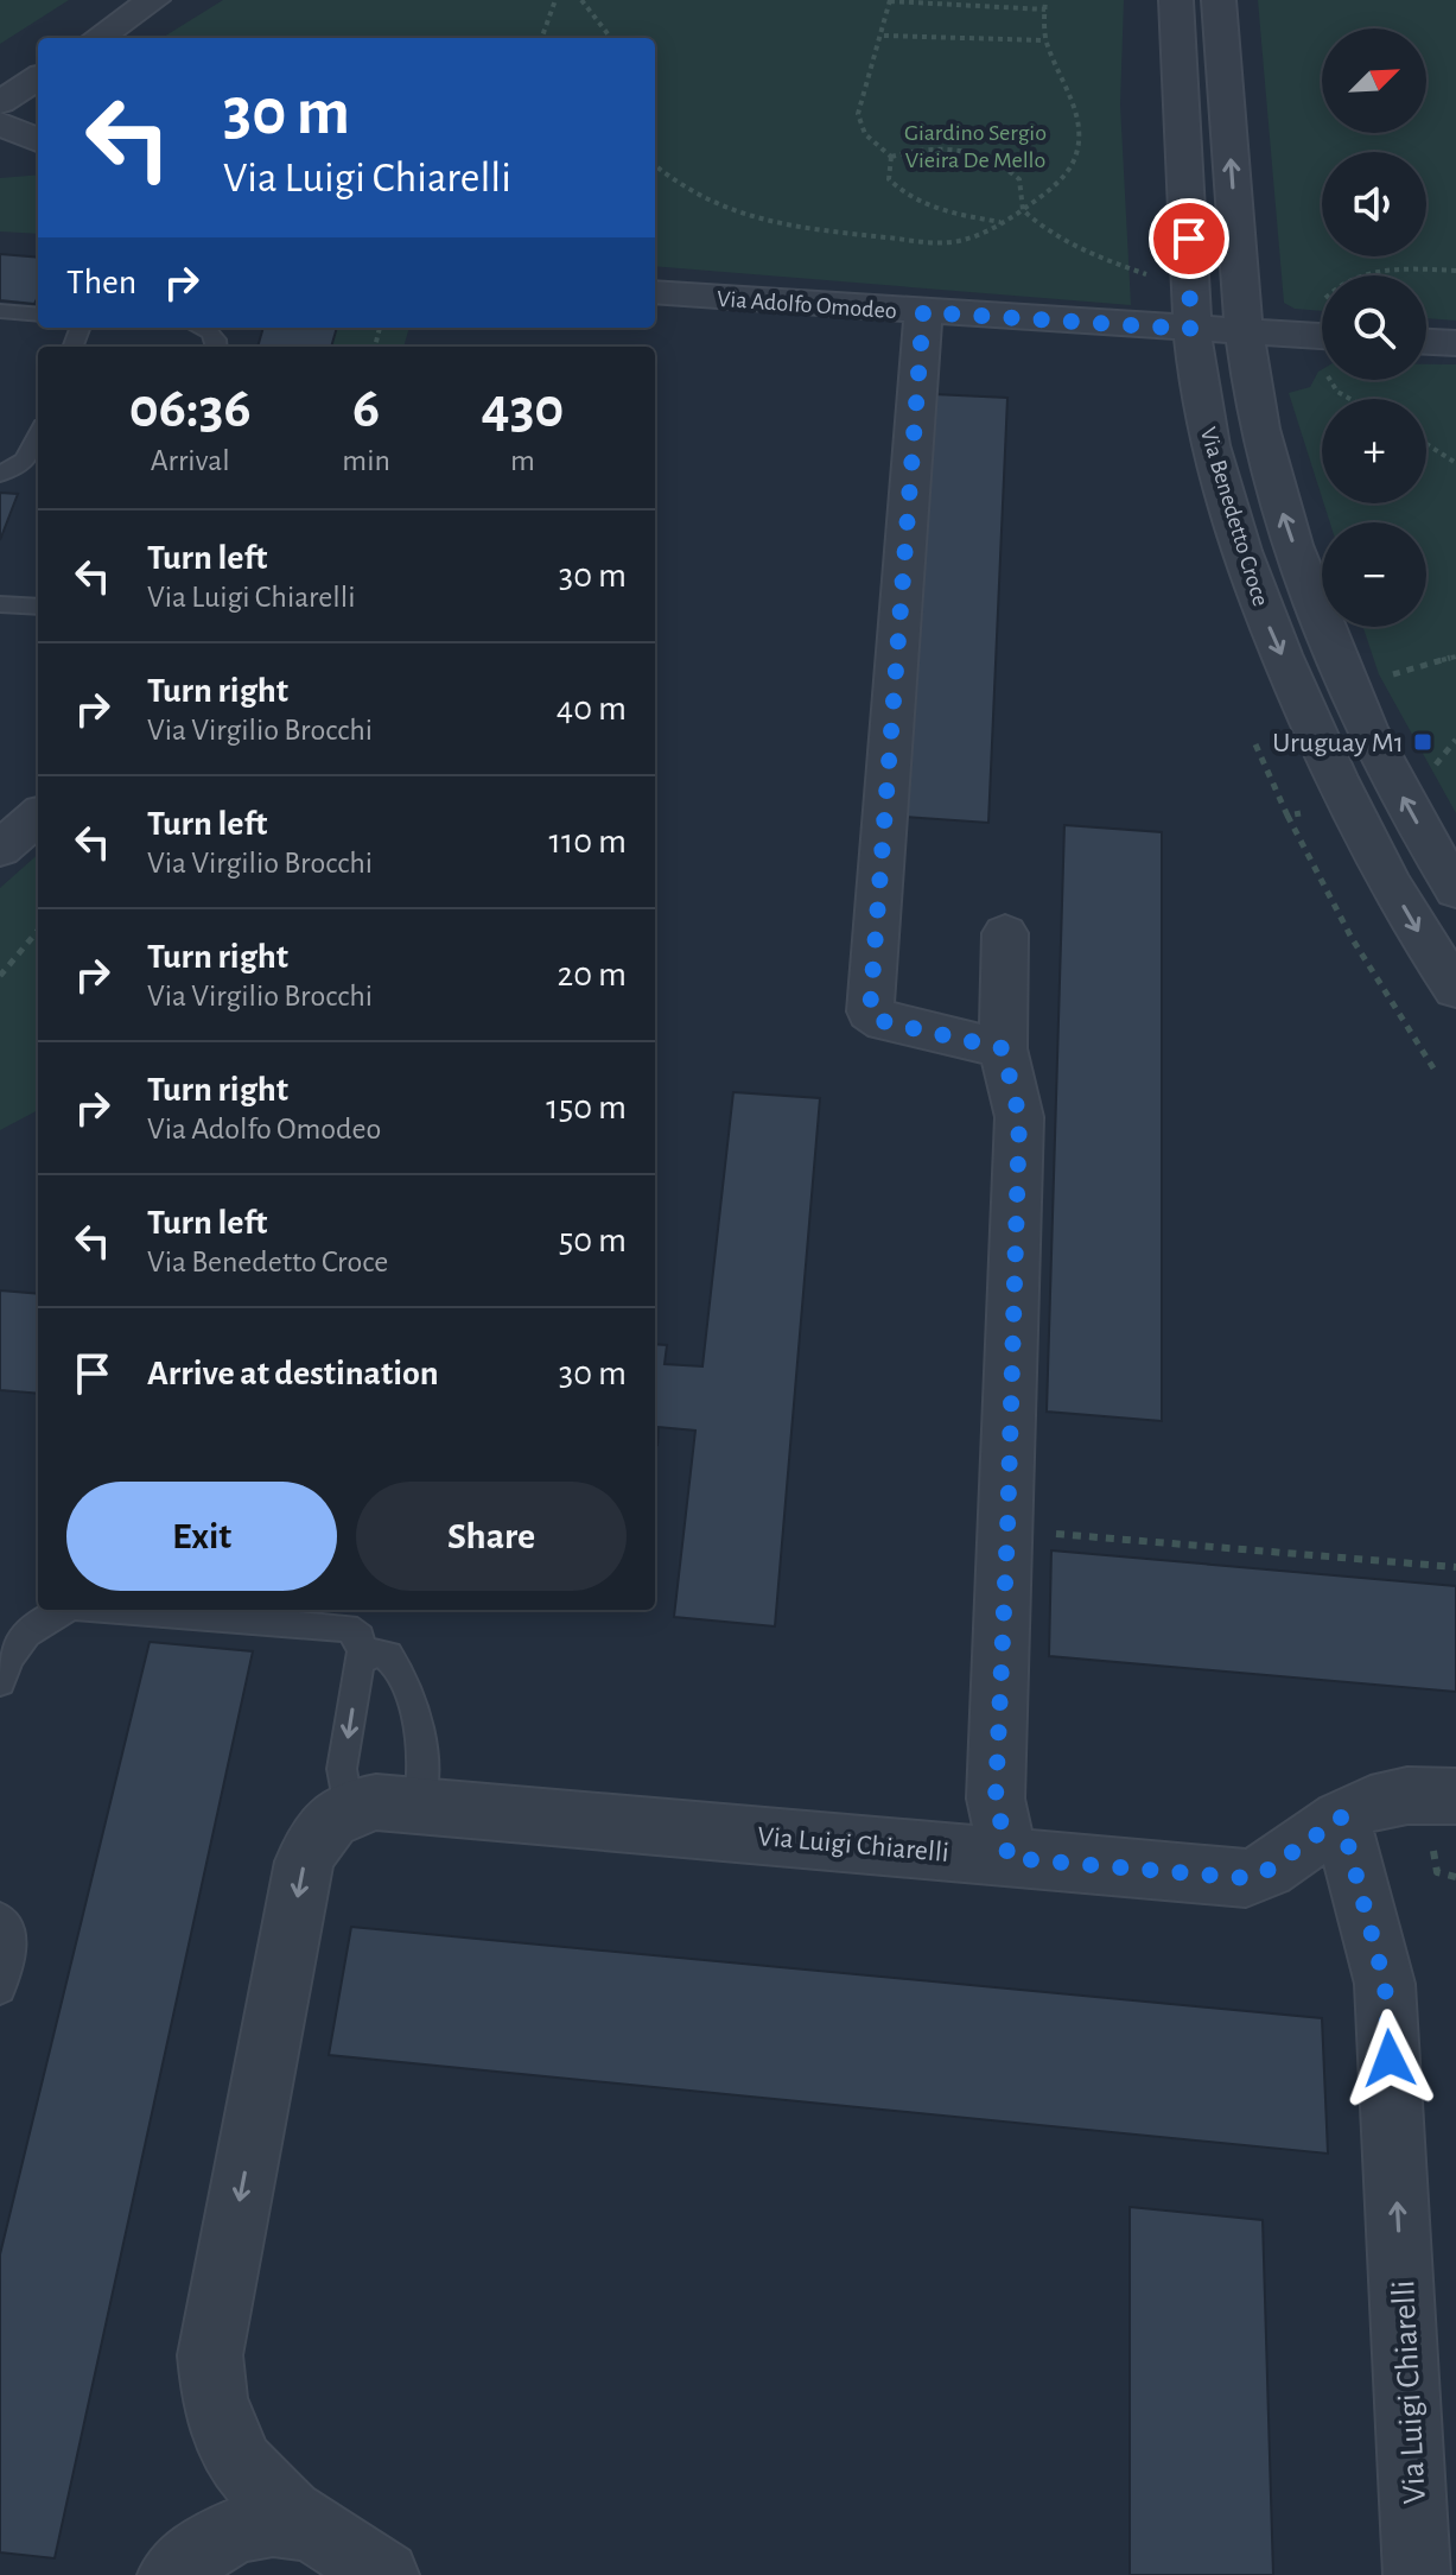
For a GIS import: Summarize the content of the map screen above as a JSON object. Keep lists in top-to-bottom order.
{
  "streets": {
    "street": ["Via Adolfo Omodeo", "Via Benedetto Croce", "Via Luigi Chiarelli"]
  },
  "crossings": [
    ["Via Adolfo Omodeo", "Via Benedetto Croce"]
  ],
  "one_way": ["Via Luigi Chiarelli"],
  "parks": ["Giardino Sergio Vieira De Mello"],
  "places": {
    "transit": ["Uruguay M1"]
  },
  "north": "top right",
  "page": {
    "map_buttons": ["+", "−"],
    "turn": ["30 m", "Via Luigi Chiarelli"],
    "then": "Then",
    "eta": [
      "06:36",
      "Arrival",
      "6",
      "min",
      "430",
      "m"
    ],
    "list": [
      {
        "name": "Turn left",
        "note": "Via Luigi Chiarelli",
        "value": "30 m"
      },
      {
        "name": "Turn right",
        "note": "Via Virgilio Brocchi",
        "value": "40 m"
      },
      {
        "name": "Turn left",
        "note": "Via Virgilio Brocchi",
        "value": "110 m"
      },
      {
        "name": "Turn right",
        "note": "Via Virgilio Brocchi",
        "value": "20 m"
      },
      {
        "name": "Turn right",
        "note": "Via Adolfo Omodeo",
        "value": "150 m"
      },
      {
        "name": "Turn left",
        "note": "Via Benedetto Croce",
        "value": "50 m"
      },
      {
        "name": "Arrive at destination",
        "value": "30 m"
      }
    ],
    "buttons": ["Exit", "Share"]
  }
}
